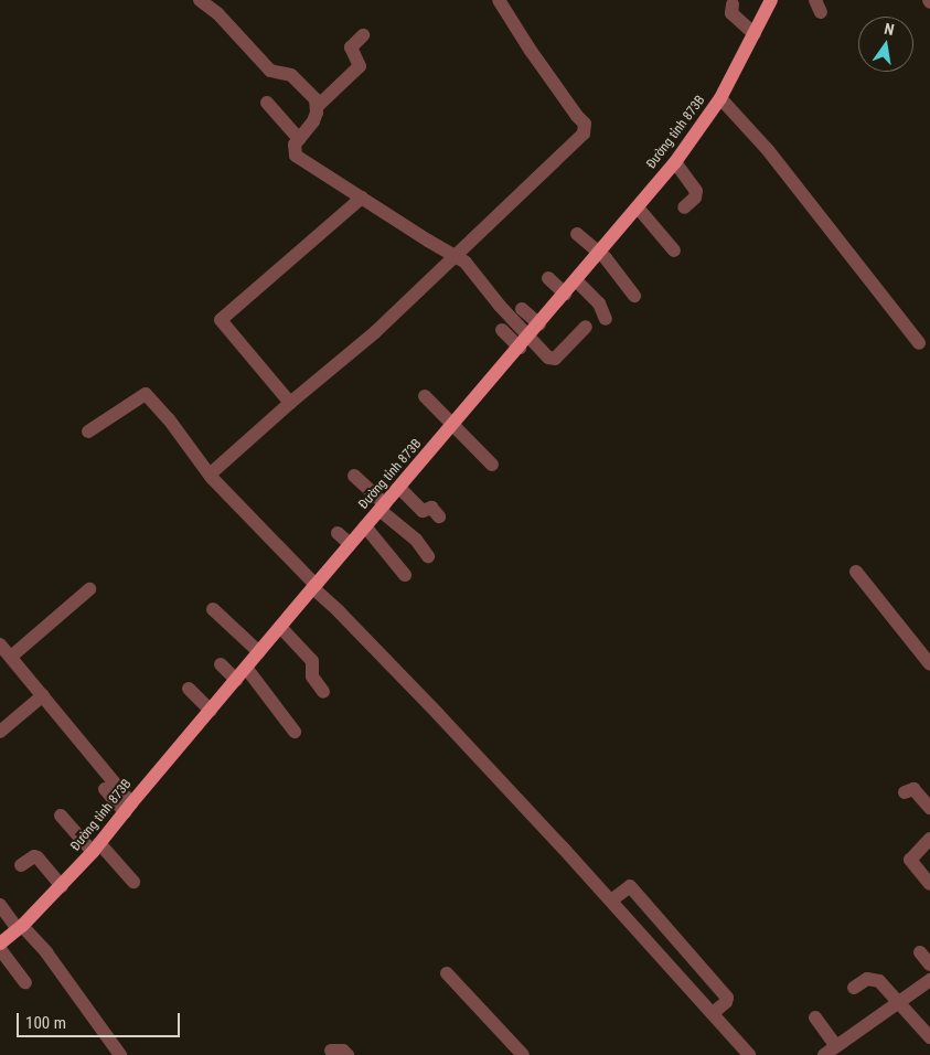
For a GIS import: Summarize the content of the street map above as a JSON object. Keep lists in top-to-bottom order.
{
  "streets": {
    "main road": ["Đường tỉnh 873B"]
  },
  "scale_bar": "100 m",
  "north": "top"
}
